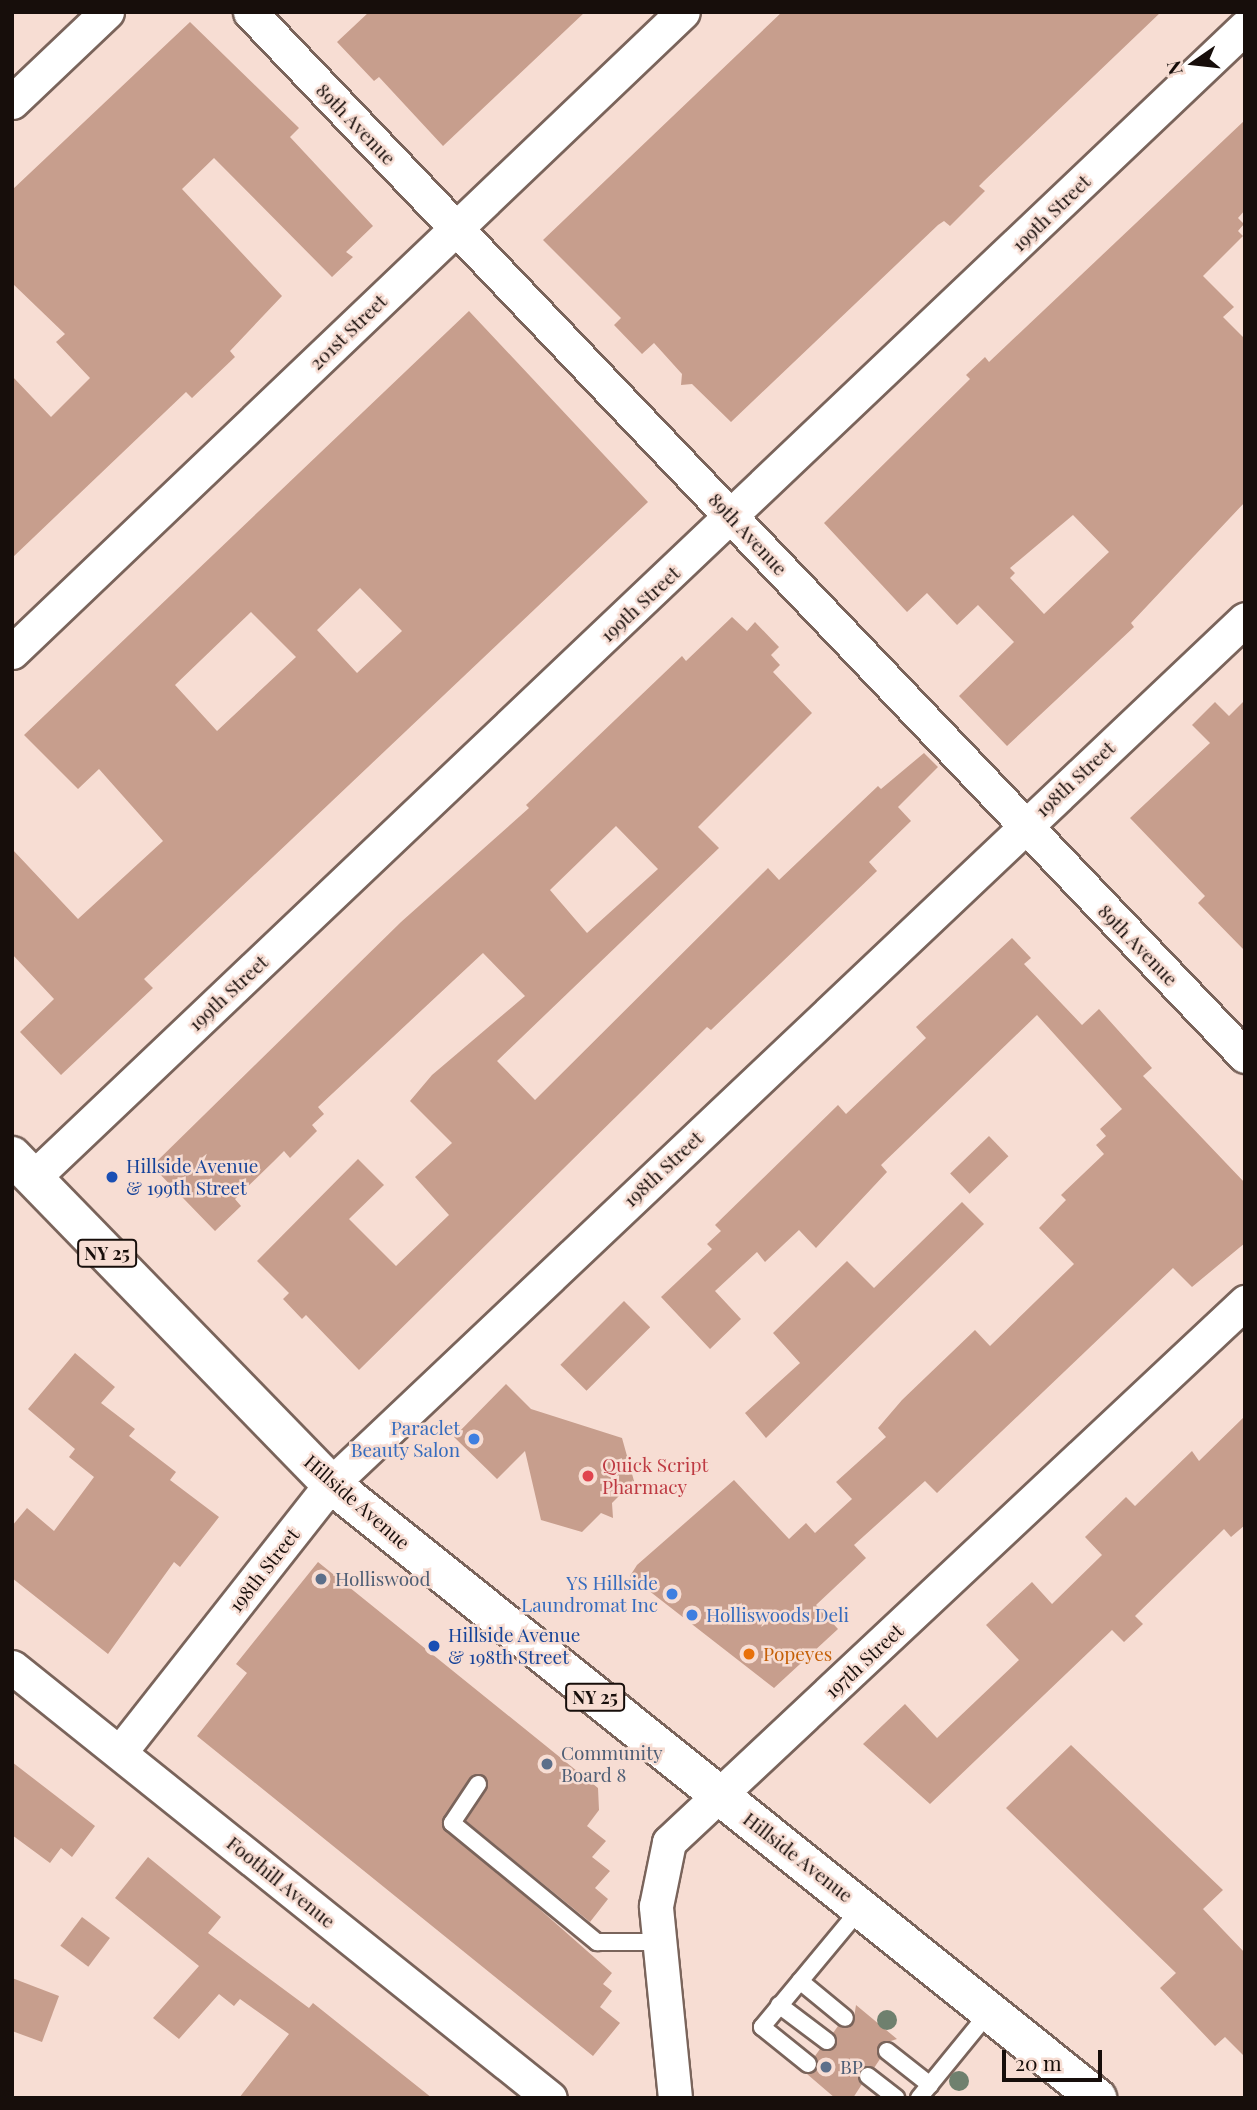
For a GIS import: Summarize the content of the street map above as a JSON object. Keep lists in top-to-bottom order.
{
  "streets": {
    "main road": ["NY 25", "Hillside Avenue"],
    "street": [
      "89th Avenue",
      "199th Street",
      "201st Street",
      "198th Street",
      "197th Street",
      "Foothill Avenue"
    ]
  },
  "crossings": [
    ["89th Avenue", "199th Street"],
    ["89th Avenue", "201st Street"],
    ["89th Avenue", "198th Street"],
    ["199th Street", "Hillside Avenue"],
    ["198th Street", "Hillside Avenue"],
    ["198th Street", "Foothill Avenue"],
    ["Hillside Avenue", "197th Street"]
  ],
  "places": [
    "Hillside Avenue & 199th Street",
    "Paraclet Beauty Salon",
    "Quick Script Pharmacy",
    "Holliswood",
    "YS Hillside Laundromat Inc",
    "Holliswoods Deli",
    "Hillside Avenue & 198th Street",
    "Popeyes",
    "Community Board 8",
    "BP"
  ],
  "scale_bar": "20 m",
  "north": "left"
}
